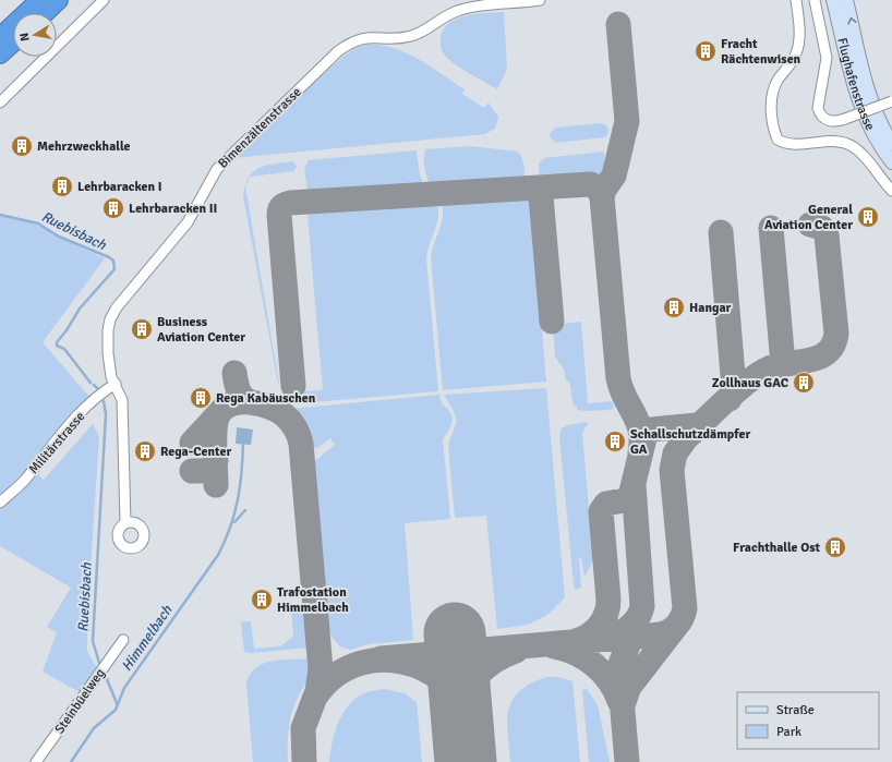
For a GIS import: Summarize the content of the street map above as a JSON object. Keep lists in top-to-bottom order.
{
  "streets": {
    "main road": ["Flughafenstrasse"],
    "street": ["Bimenzältenstrasse", "Militärstrasse", "Steinbüelweg"]
  },
  "crossings": [
    ["Bimenzältenstrasse", "Militärstrasse"]
  ],
  "water": ["Ruebisbach", "Himmelbach"],
  "places": {
    "building": [
      "Fracht Rächtenwisen",
      "Mehrzweckhalle",
      "Lehrbaracken I",
      "Lehrbaracken II",
      "General Aviation Center",
      "Hangar",
      "Business Aviation Center",
      "Zollhaus GAC",
      "Rega Kabäuschen",
      "Schallschutzdämpfer GA",
      "Rega-Center",
      "Frachthalle Ost",
      "Trafostation Himmelbach"
    ]
  },
  "legend": ["Straße", "Park"],
  "north": "left"
}
